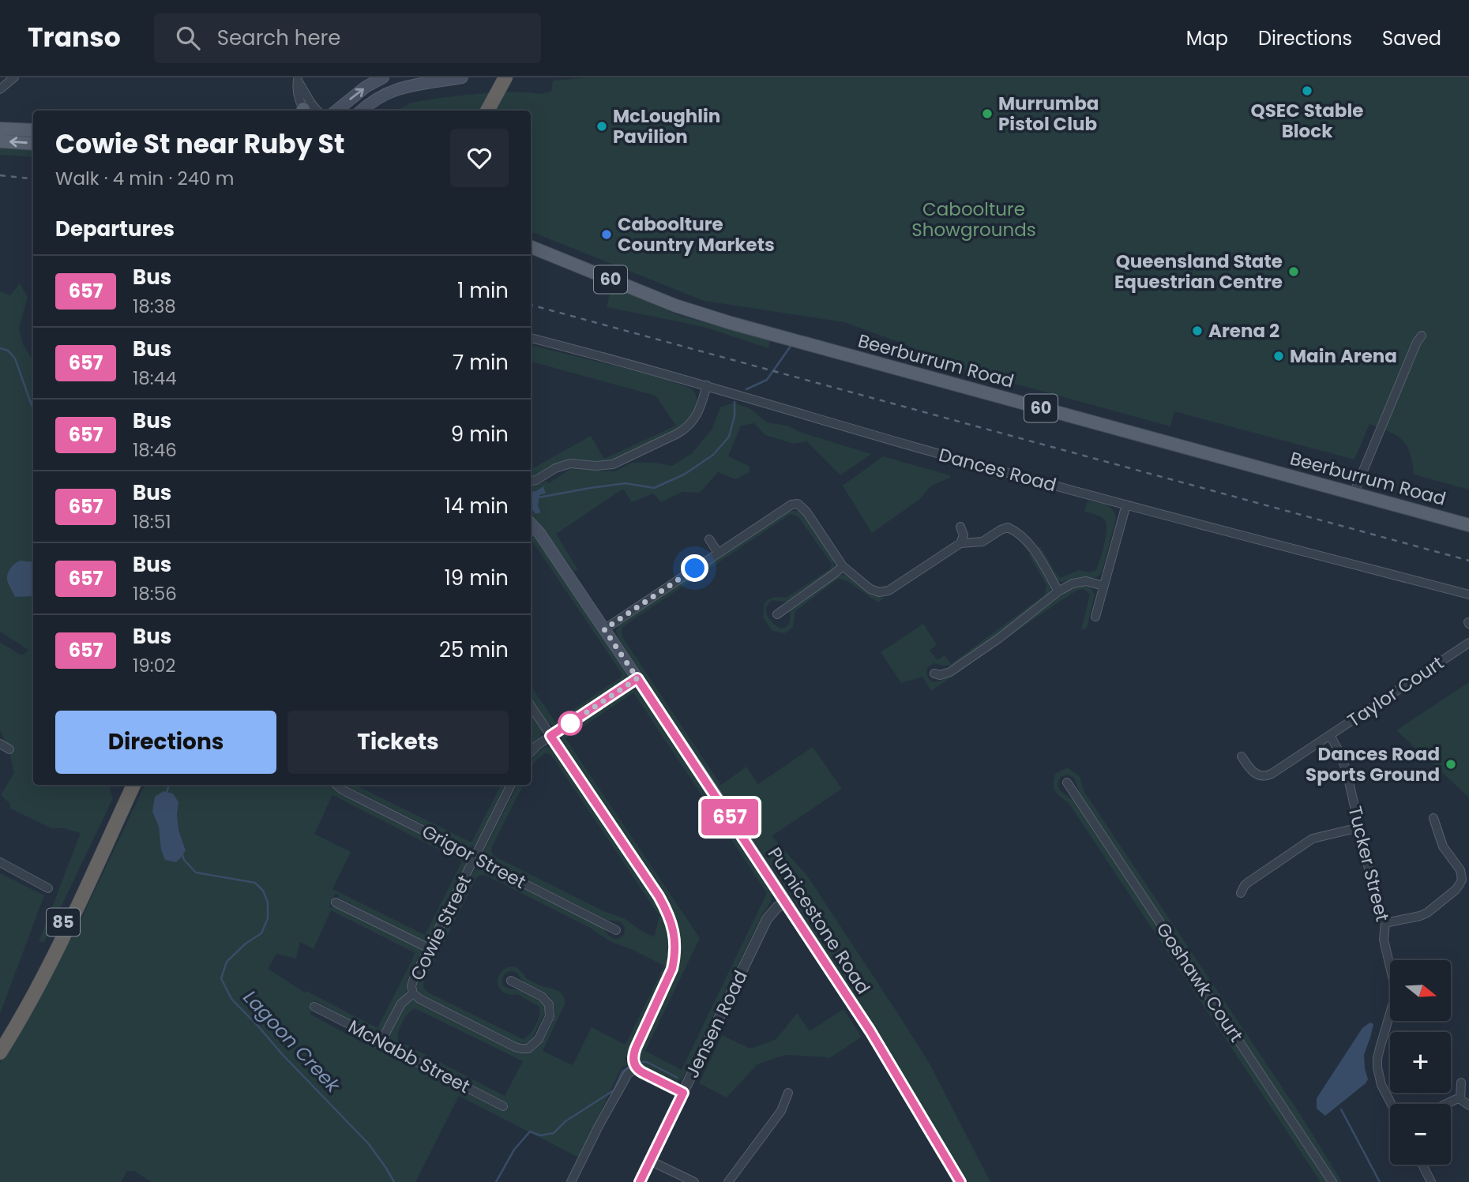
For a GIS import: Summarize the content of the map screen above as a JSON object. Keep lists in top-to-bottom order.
{
  "streets": {
    "highway": ["85"],
    "main road": ["60", "Beerburrum Road", "Pumicestone Road"],
    "street": [
      "Dances Road",
      "Taylor Court",
      "Grigor Street",
      "Tucker Street",
      "Cowie Street",
      "Goshawk Court",
      "Jensen Road",
      "McNabb Street"
    ]
  },
  "crossings": [
    ["Taylor Court", "Tucker Street"],
    ["Grigor Street", "Cowie Street"],
    ["Pumicestone Road", "Jensen Road"],
    ["Cowie Street", "McNabb Street"]
  ],
  "water": ["Lagoon Creek"],
  "parks": ["Caboolture Showgrounds"],
  "places": [
    "QSEC Stable Block",
    "Murrumba Pistol Club",
    "McLoughlin Pavilion",
    "Caboolture Country Markets",
    "Queensland State Equestrian Centre",
    "Arena 2",
    "Main Arena",
    "Dances Road Sports Ground"
  ],
  "lines": ["bus line 657"],
  "north": "right",
  "page": {
    "header": "Transo",
    "search": "Search here",
    "nav": ["Map", "Directions", "Saved"],
    "on_map": "657",
    "heading": [
      ["Cowie St near Ruby St", "Walk · 4 min · 240 m"],
      "Departures"
    ],
    "list": [
      {
        "mark": "657",
        "name": "Bus",
        "note": "18:38",
        "value": "1 min"
      },
      {
        "mark": "657",
        "name": "Bus",
        "note": "18:44",
        "value": "7 min"
      },
      {
        "mark": "657",
        "name": "Bus",
        "note": "18:46",
        "value": "9 min"
      },
      {
        "mark": "657",
        "name": "Bus",
        "note": "18:51",
        "value": "14 min"
      },
      {
        "mark": "657",
        "name": "Bus",
        "note": "18:56",
        "value": "19 min"
      },
      {
        "mark": "657",
        "name": "Bus",
        "note": "19:02",
        "value": "25 min"
      }
    ],
    "buttons": ["Directions", "Tickets"],
    "map_buttons": ["+", "−"]
  }
}
